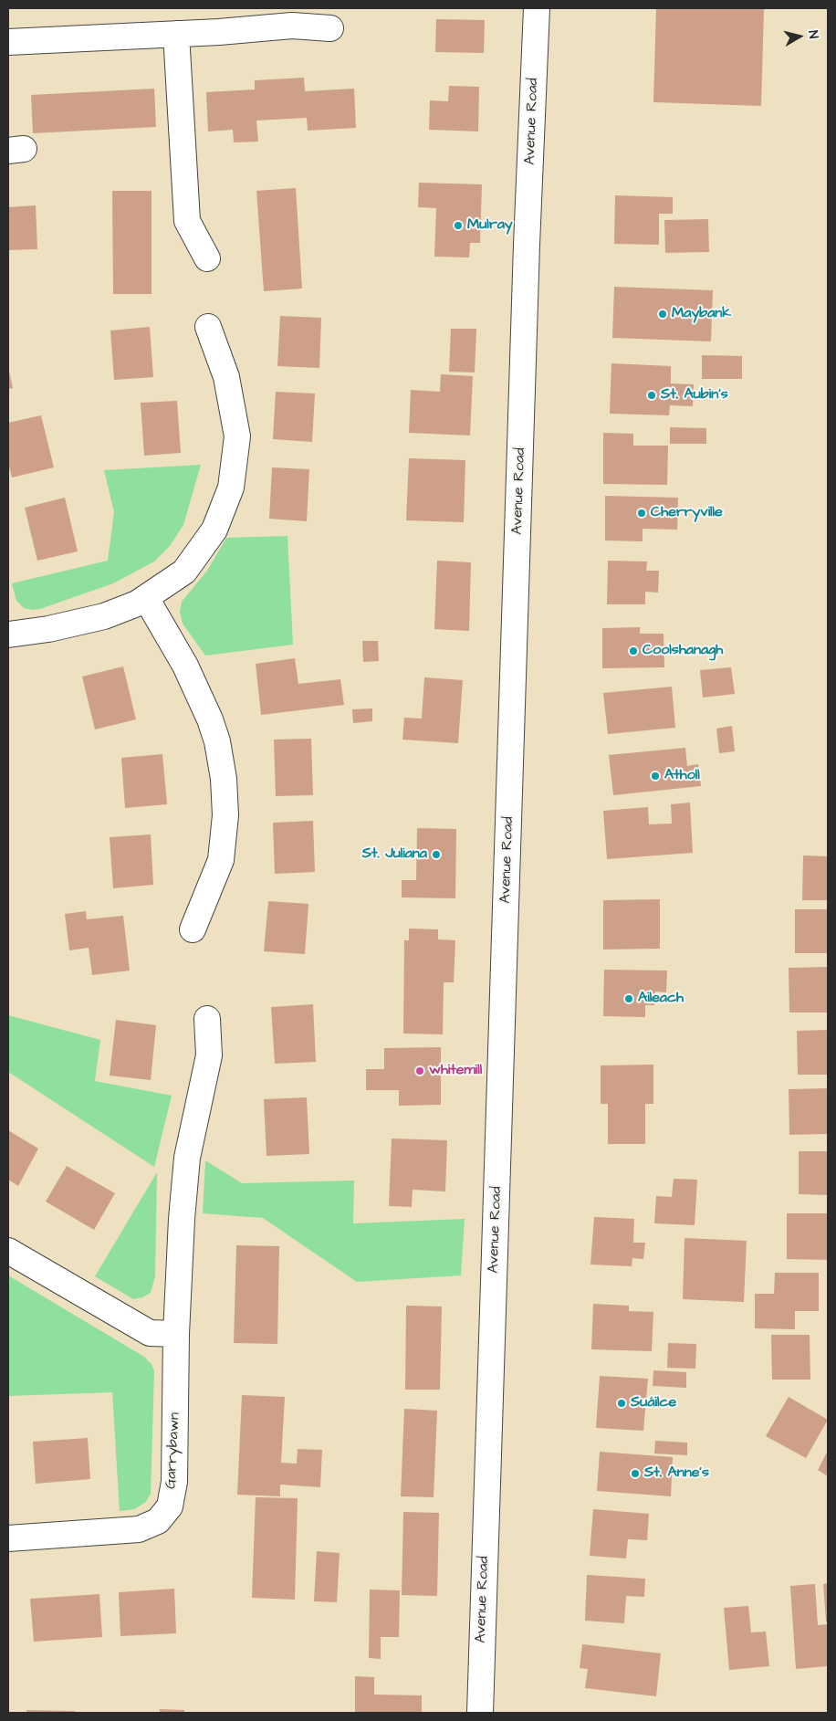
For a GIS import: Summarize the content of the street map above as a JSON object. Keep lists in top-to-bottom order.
{
  "streets": {
    "street": ["Avenue Road", "Garrybawn"]
  },
  "places": [
    "Mulray",
    "Maybank",
    "St. Aubin's",
    "Cherryville",
    "Coolshanagh",
    "Atholl",
    "St. Juliana",
    "Aileach",
    "whitemill",
    "Suáilce",
    "St. Anne's"
  ],
  "north": "right"
}
